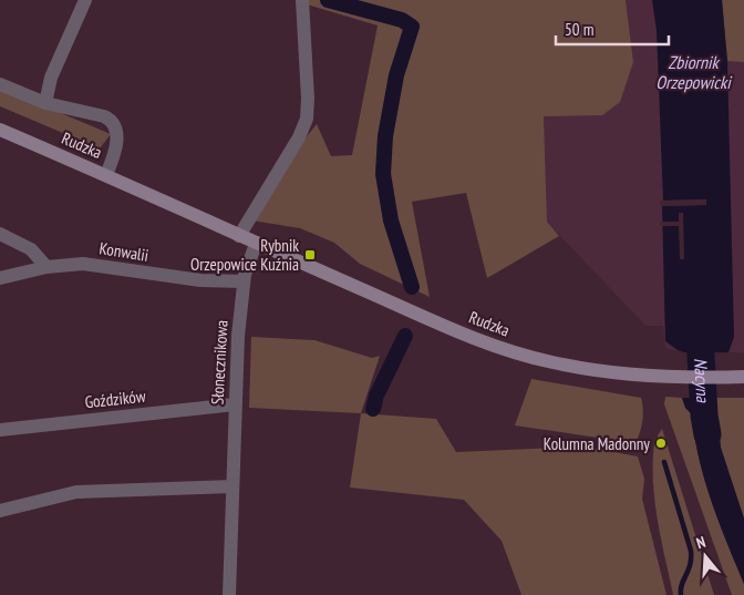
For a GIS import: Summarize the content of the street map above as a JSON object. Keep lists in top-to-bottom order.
{
  "streets": {
    "main road": ["Rudzka"],
    "street": ["Konwalii", "Słonecznikowa", "Goździków"]
  },
  "crossings": [
    ["Rudzka", "Słonecznikowa"],
    ["Konwalii", "Słonecznikowa"],
    ["Słonecznikowa", "Goździków"]
  ],
  "water": ["Zbiornik Orzepowicki", "Nacyna"],
  "places": {
    "transit": ["Rybnik Orzepowice Kuźnia"],
    "other": ["Kolumna Madonny"]
  },
  "scale_bar": "50 m",
  "north": "top"
}
